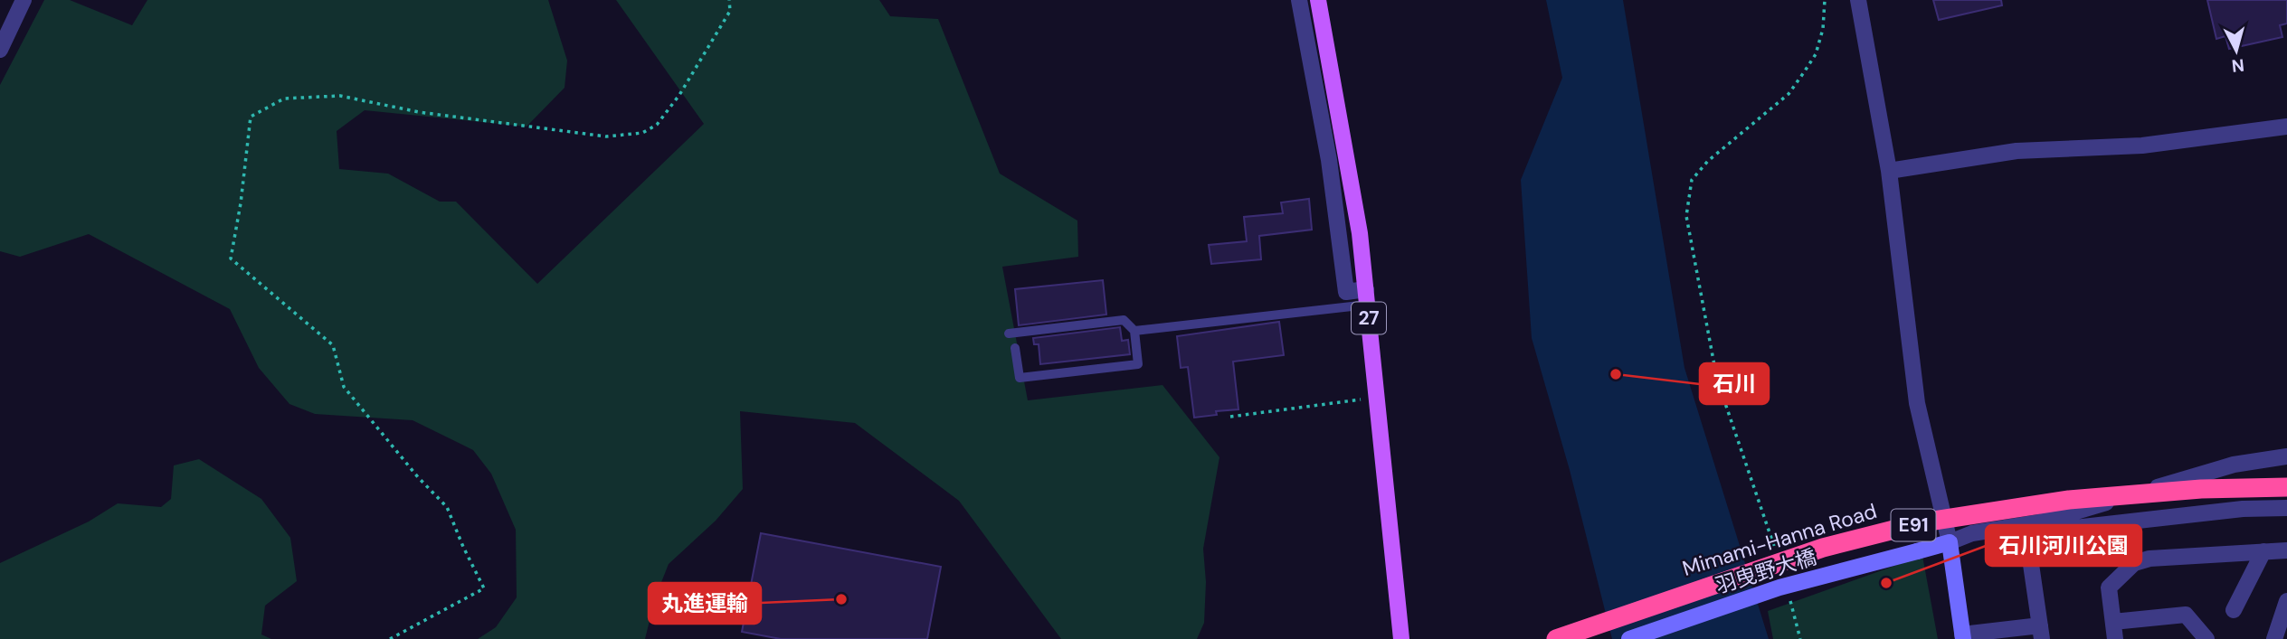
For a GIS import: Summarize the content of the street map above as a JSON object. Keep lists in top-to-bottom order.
{
  "streets": {
    "highway": ["E91", "Mimami-Hanna Road"],
    "main road": ["27"],
    "street": ["羽曳野大橋"]
  },
  "places": ["石川", "石川河川公園", "丸進運輸"],
  "north": "bottom"
}
